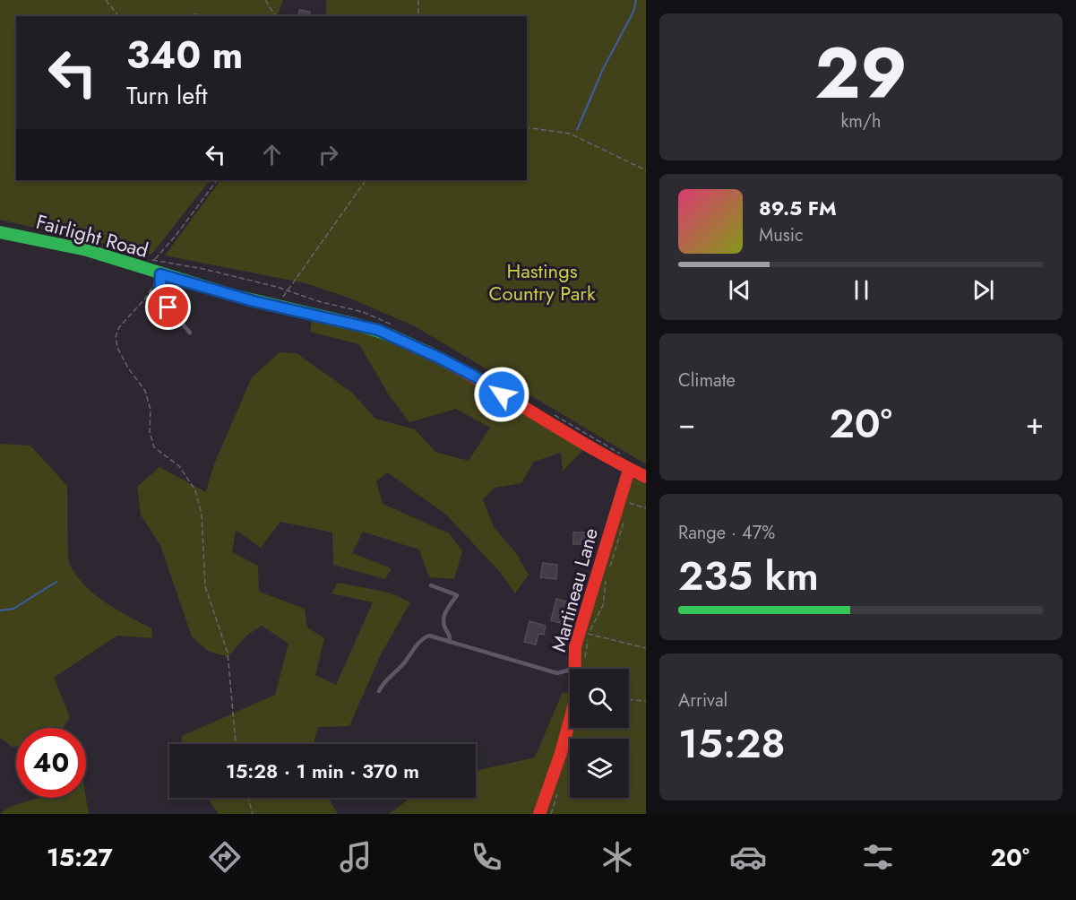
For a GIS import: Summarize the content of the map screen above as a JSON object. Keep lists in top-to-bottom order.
{
  "streets": {
    "street": ["Fairlight Road", "Martineau Lane"]
  },
  "crossings": [
    ["Fairlight Road", "Martineau Lane"]
  ],
  "parks": ["Hastings Country Park"],
  "page": {
    "tile": [
      ["29", "km/h"],
      "Climate",
      ["Range · 47%", "235 km"],
      ["Arrival", "15:28"]
    ],
    "turn": ["340 m", "Turn left"],
    "song": ["89.5 FM", "Music"],
    "heat": ["−", "20°", "+"],
    "limit": "40",
    "trip": "15:28 · 1 min · 370 m",
    "tabs": ["15:27", "20°"]
  }
}
